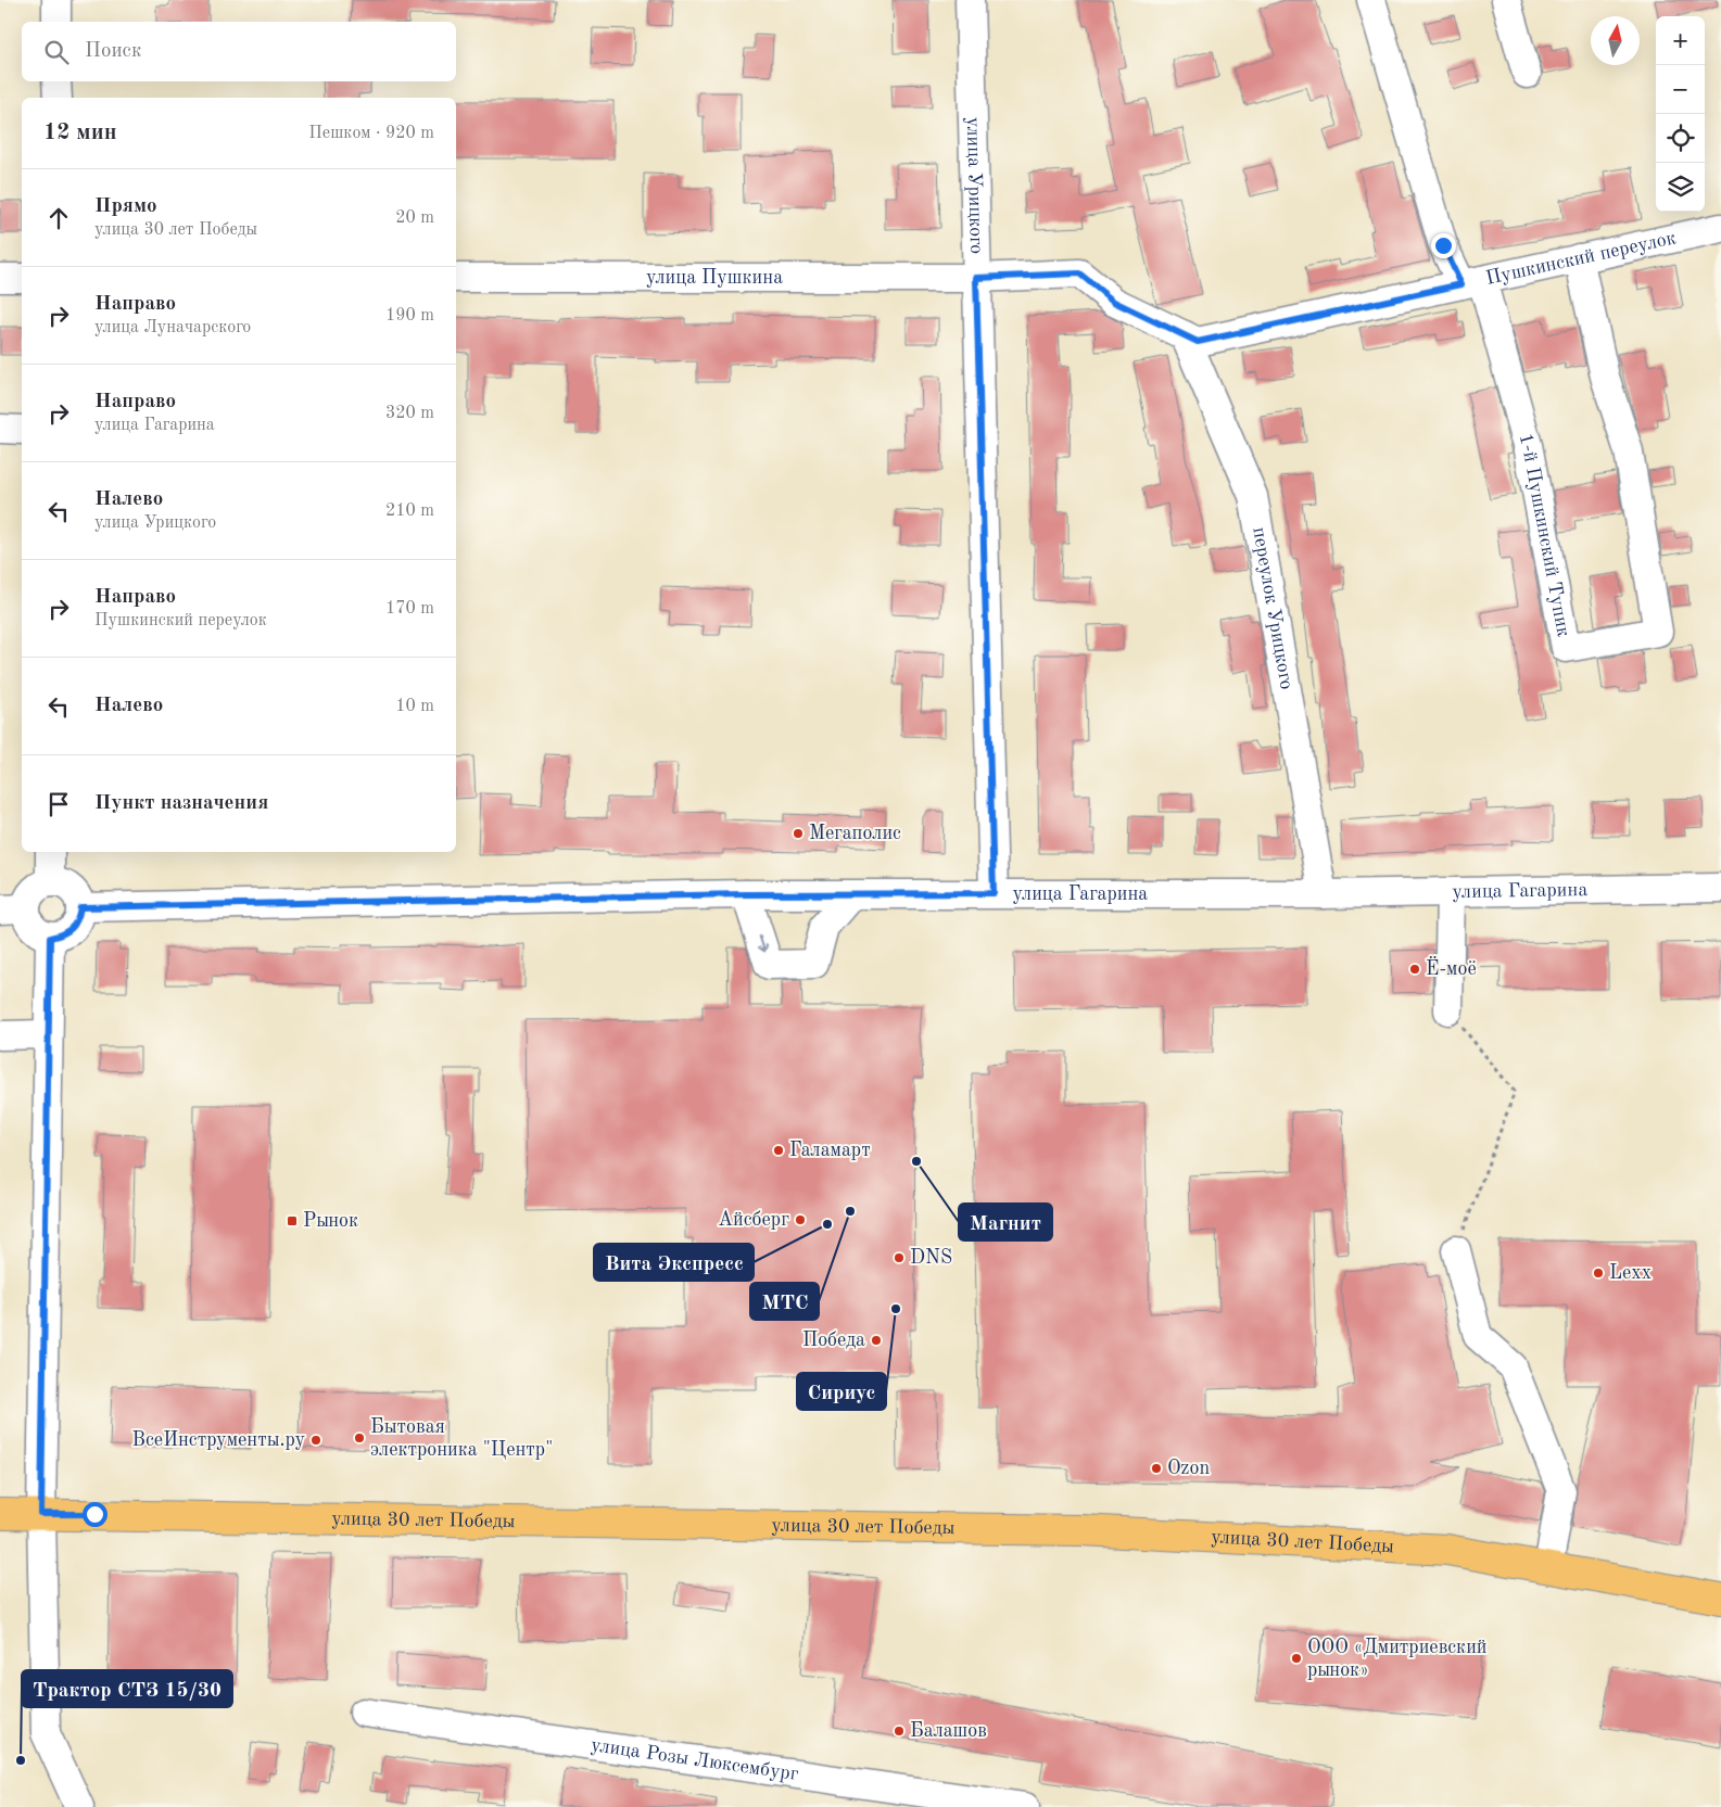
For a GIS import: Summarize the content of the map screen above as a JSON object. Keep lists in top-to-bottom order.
{
  "streets": {
    "main road": ["улица 30 лет Победы"],
    "street": [
      "улица Урицкого",
      "Пушкинский переулок",
      "улица Пушкина",
      "1-й Пушкинский Тупик",
      "переулок Урицкого",
      "улица Гагарина",
      "улица Розы Люксембург"
    ]
  },
  "crossings": [
    ["улица Урицкого", "Пушкинский переулок"],
    ["улица Урицкого", "улица Пушкина"],
    ["улица Урицкого", "улица Гагарина"],
    ["Пушкинский переулок", "улица Пушкина"],
    ["Пушкинский переулок", "1-й Пушкинский Тупик"],
    ["Пушкинский переулок", "переулок Урицкого"],
    ["переулок Урицкого", "улица Гагарина"]
  ],
  "places": {
    "other": [
      "Мегаполис",
      "Ё-моё",
      "Галамарт",
      "Магнит",
      "МТС",
      "Айсберг",
      "Вита Экспресс",
      "DNS",
      "Lexx",
      "Сириус",
      "Победа",
      "Бытовая электроника \"Центр\"",
      "ВсеИнструменты.ру",
      "Ozon",
      "ООО «Дмитриевский рынок»",
      "Балашов",
      "Трактор СТЗ 15/30"
    ],
    "transit": ["Рынок"]
  },
  "north": "top",
  "page": {
    "map_buttons": ["+", "−"],
    "search": "Поиск",
    "heading": ["12 мин", "Пешком · 920 m"],
    "list": [
      ["Прямо", "улица 30 лет Победы", "20 m"],
      ["Направо", "улица Луначарского", "190 m"],
      ["Направо", "улица Гагарина", "320 m"],
      ["Налево", "улица Урицкого", "210 m"],
      ["Направо", "Пушкинский переулок", "170 m"],
      ["Налево", "10 m"],
      "Пункт назначения"
    ]
  }
}
